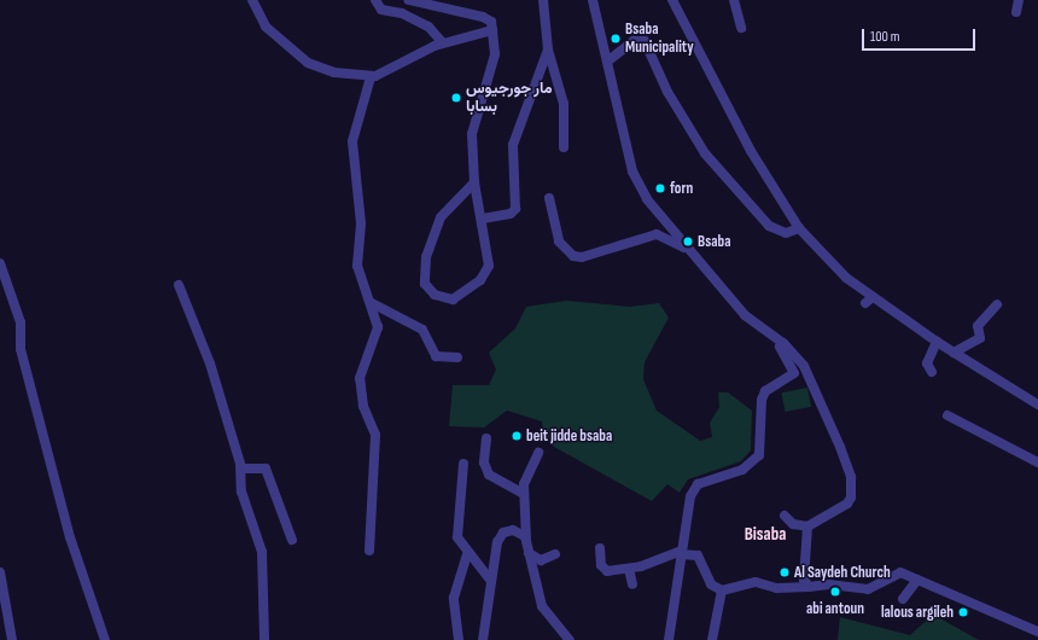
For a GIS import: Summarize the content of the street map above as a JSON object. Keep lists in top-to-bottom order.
{
  "districts": ["Bisaba"],
  "places": [
    "Bsaba Municipality",
    "مار جورجيوس بسابا",
    "forn",
    "Bsaba",
    "beit jidde bsaba",
    "Al Saydeh Church",
    "abi antoun",
    "lalous argileh"
  ],
  "scale_bar": "100 m"
}
